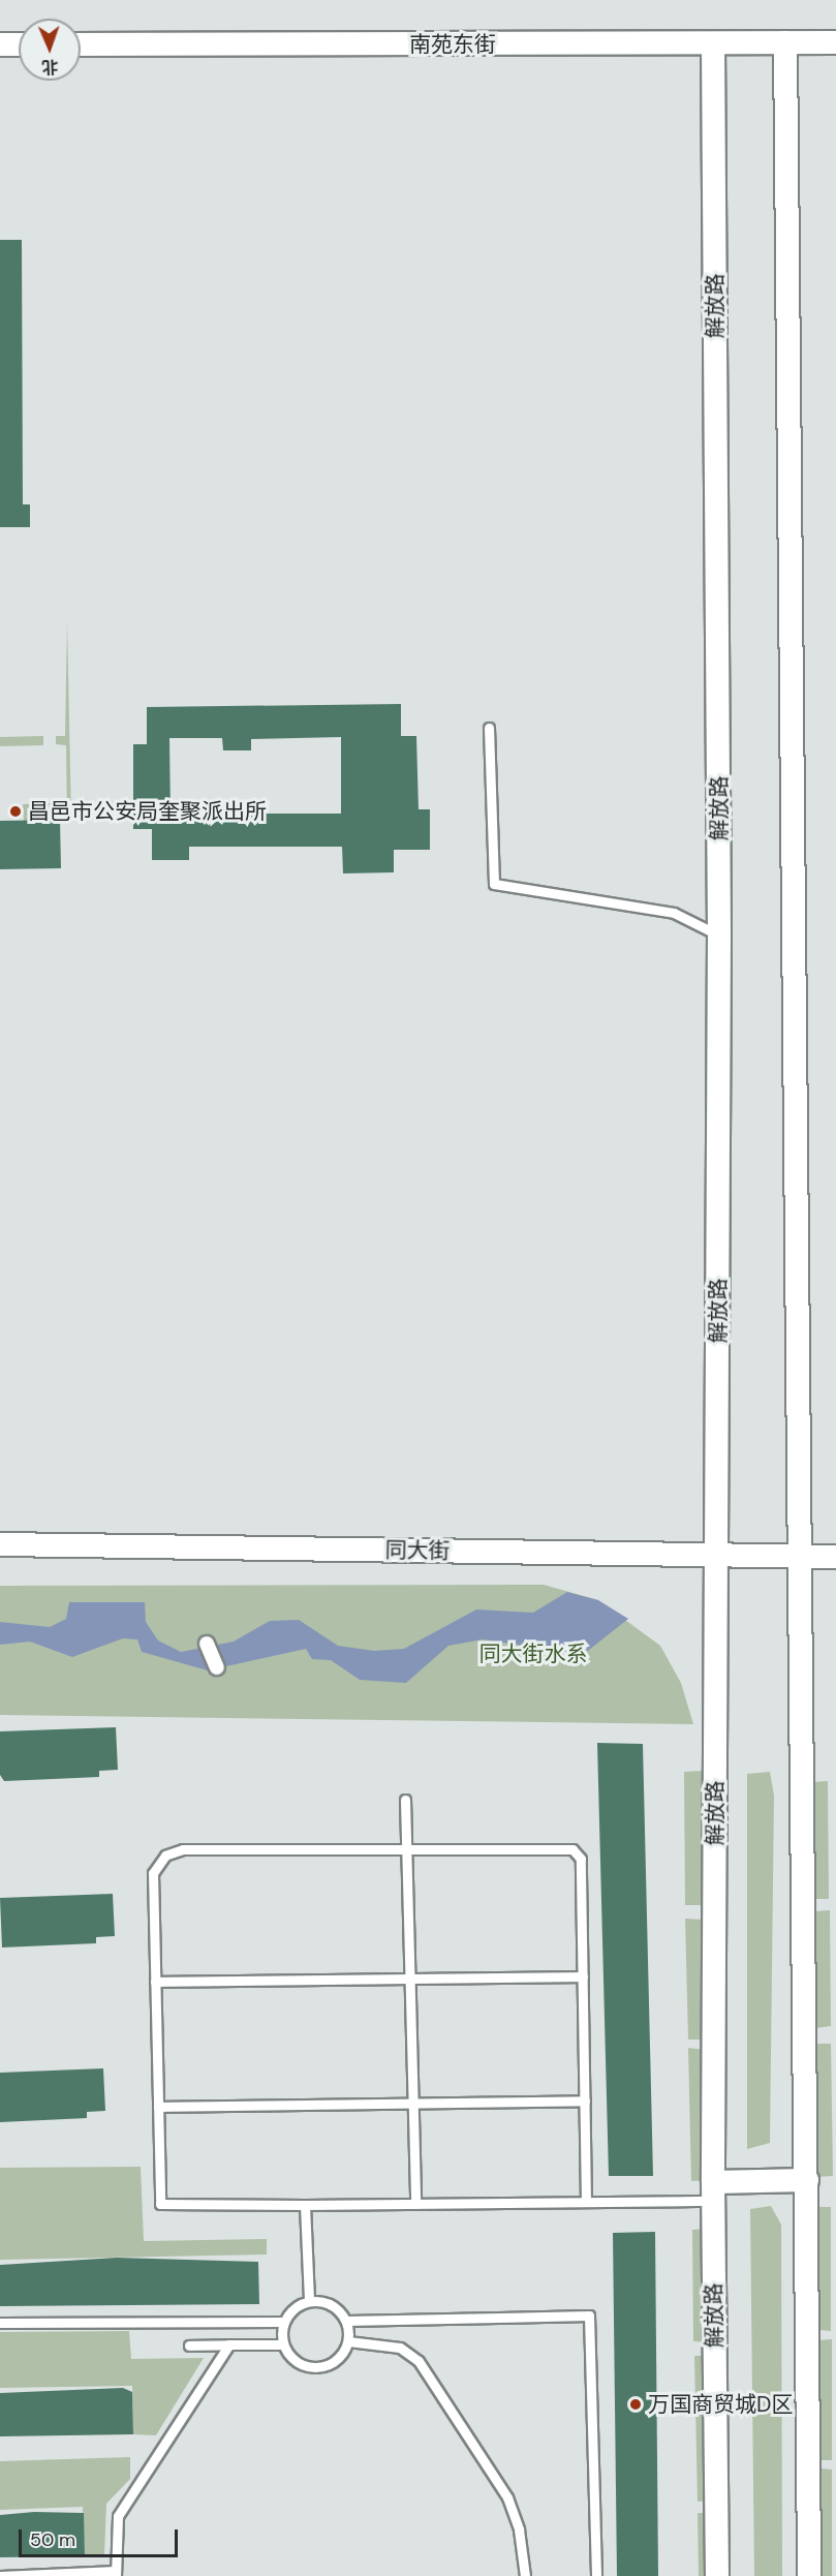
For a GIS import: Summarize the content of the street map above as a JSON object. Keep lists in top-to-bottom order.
{
  "streets": {
    "street": ["南苑东街", "解放路", "同大街"]
  },
  "crossings": [
    ["南苑东街", "解放路"],
    ["解放路", "同大街"]
  ],
  "parks": ["同大街水系"],
  "places": ["昌邑市公安局奎聚派出所", "万国商贸城D区"],
  "scale_bar": "50 m",
  "north": "bottom"
}
